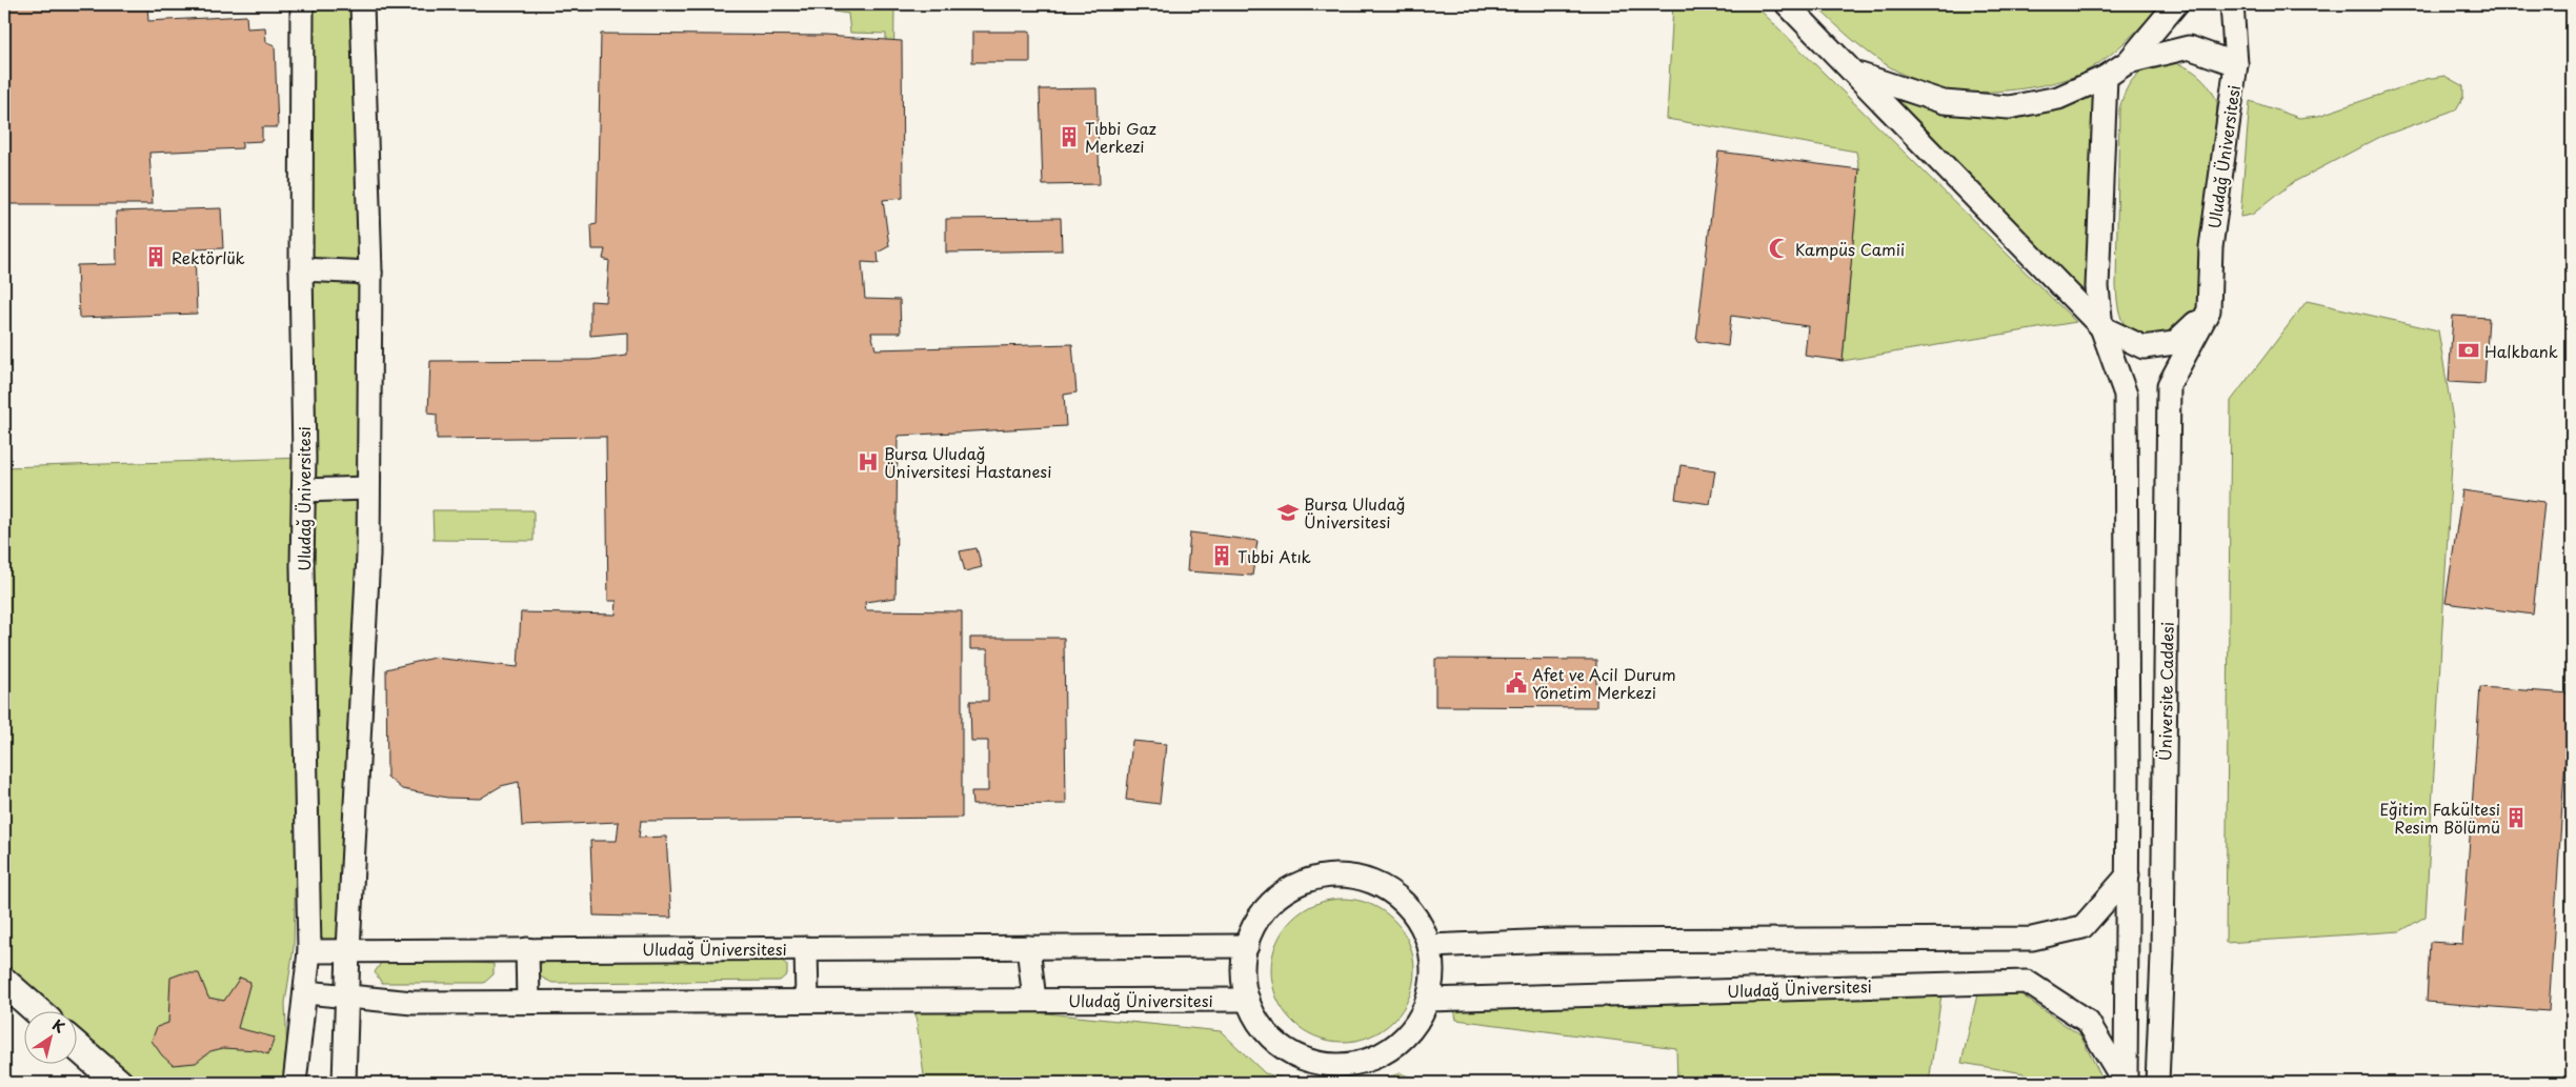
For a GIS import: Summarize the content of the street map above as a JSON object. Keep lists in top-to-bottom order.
{
  "streets": {
    "street": ["Uludağ Üniversitesi", "Üniversite Caddesi"]
  },
  "crossings": [
    ["Uludağ Üniversitesi", "Üniversite Caddesi"]
  ],
  "places": {
    "building": [
      "Tıbbi Gaz Merkezi",
      "Rektörlük",
      "Tıbbi Atık",
      "Eğitim Fakültesi Resim Bölümü"
    ],
    "mosque": ["Kampüs Camii"],
    "bank": ["Halkbank"],
    "hospital": ["Bursa Uludağ Üniversitesi Hastanesi"],
    "school or university": ["Bursa Uludağ Üniversitesi"],
    "public building": ["Afet ve Acil Durum Yönetim Merkezi"]
  },
  "north": "top right"
}
